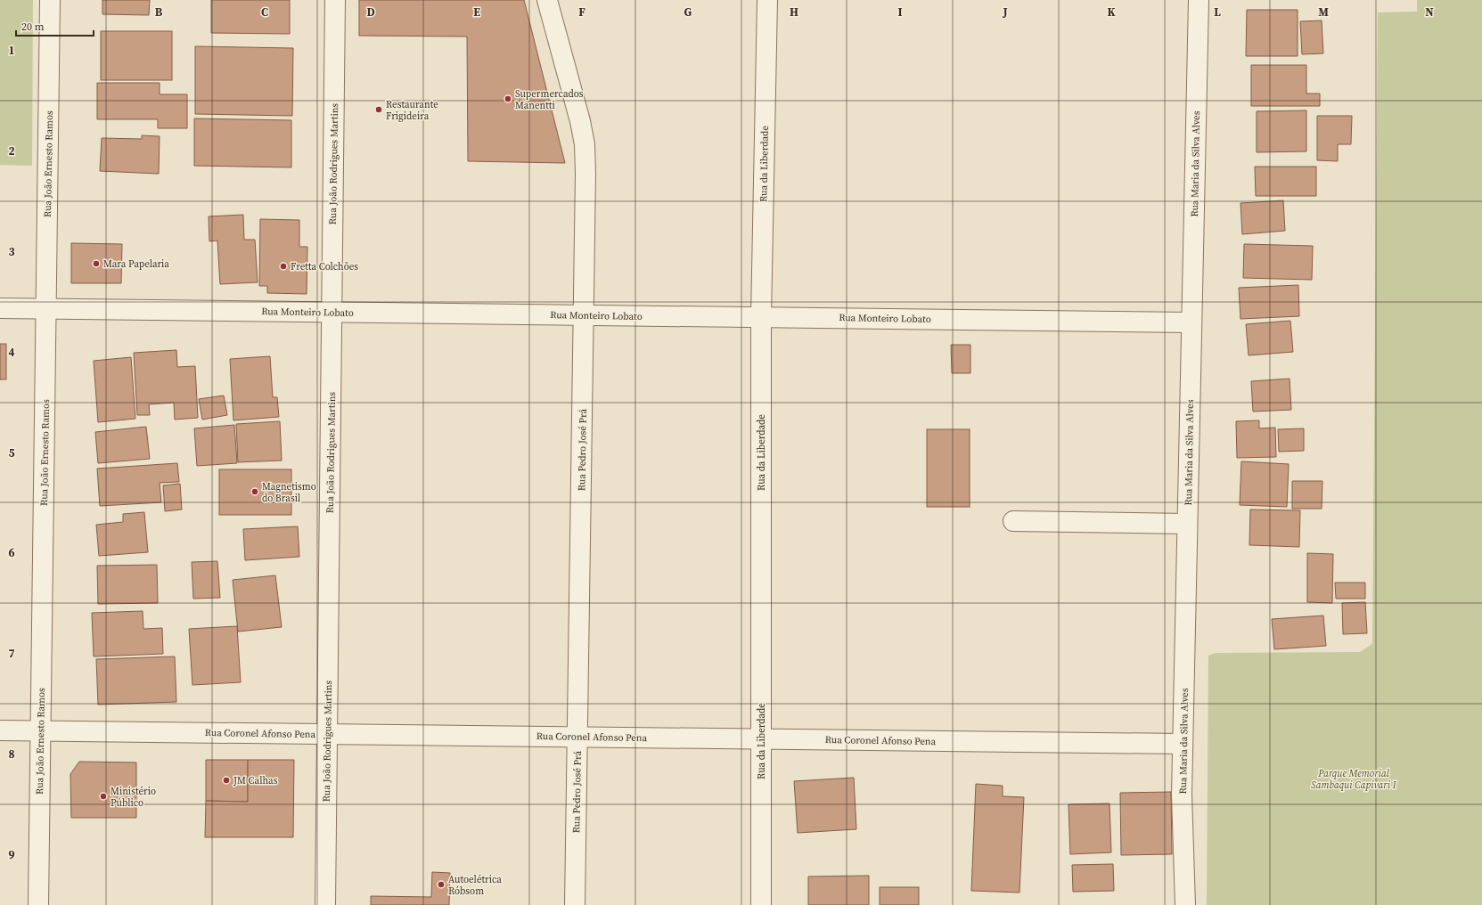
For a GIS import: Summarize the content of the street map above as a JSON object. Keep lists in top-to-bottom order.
{
  "streets": {
    "street": [
      "Rua João Ernesto Ramos",
      "Rua João Rodrigues Martins",
      "Rua da Liberdade",
      "Rua Maria da Silva Alves",
      "Rua Monteiro Lobato",
      "Rua Pedro José Prá",
      "Rua Coronel Afonso Pena"
    ]
  },
  "crossings": [
    ["Rua João Ernesto Ramos", "Rua Monteiro Lobato"],
    ["Rua João Ernesto Ramos", "Rua Coronel Afonso Pena"],
    ["Rua João Rodrigues Martins", "Rua Monteiro Lobato"],
    ["Rua João Rodrigues Martins", "Rua Coronel Afonso Pena"],
    ["Rua da Liberdade", "Rua Monteiro Lobato"],
    ["Rua da Liberdade", "Rua Coronel Afonso Pena"],
    ["Rua Maria da Silva Alves", "Rua Monteiro Lobato"],
    ["Rua Maria da Silva Alves", "Rua Coronel Afonso Pena"],
    ["Rua Monteiro Lobato", "Rua Pedro José Prá"],
    ["Rua Pedro José Prá", "Rua Coronel Afonso Pena"]
  ],
  "parks": ["Parque Memorial Sambaqui Capivari I"],
  "places": [
    "Supermercados Manentti",
    "Restaurante Frigideira",
    "Mara Papelaria",
    "Fretta Colchões",
    "Magnetismo do Brasil",
    "JM Calhas",
    "Ministério Público",
    "Autoelétrica Róbsom"
  ],
  "scale_bar": "20 m",
  "grid": {
    "columns": [
      "B",
      "C",
      "D",
      "E",
      "F",
      "G",
      "H",
      "I",
      "J",
      "K",
      "L",
      "M",
      "N"
    ],
    "rows": [
      "1",
      "2",
      "3",
      "4",
      "5",
      "6",
      "7",
      "8",
      "9"
    ]
  }
}
